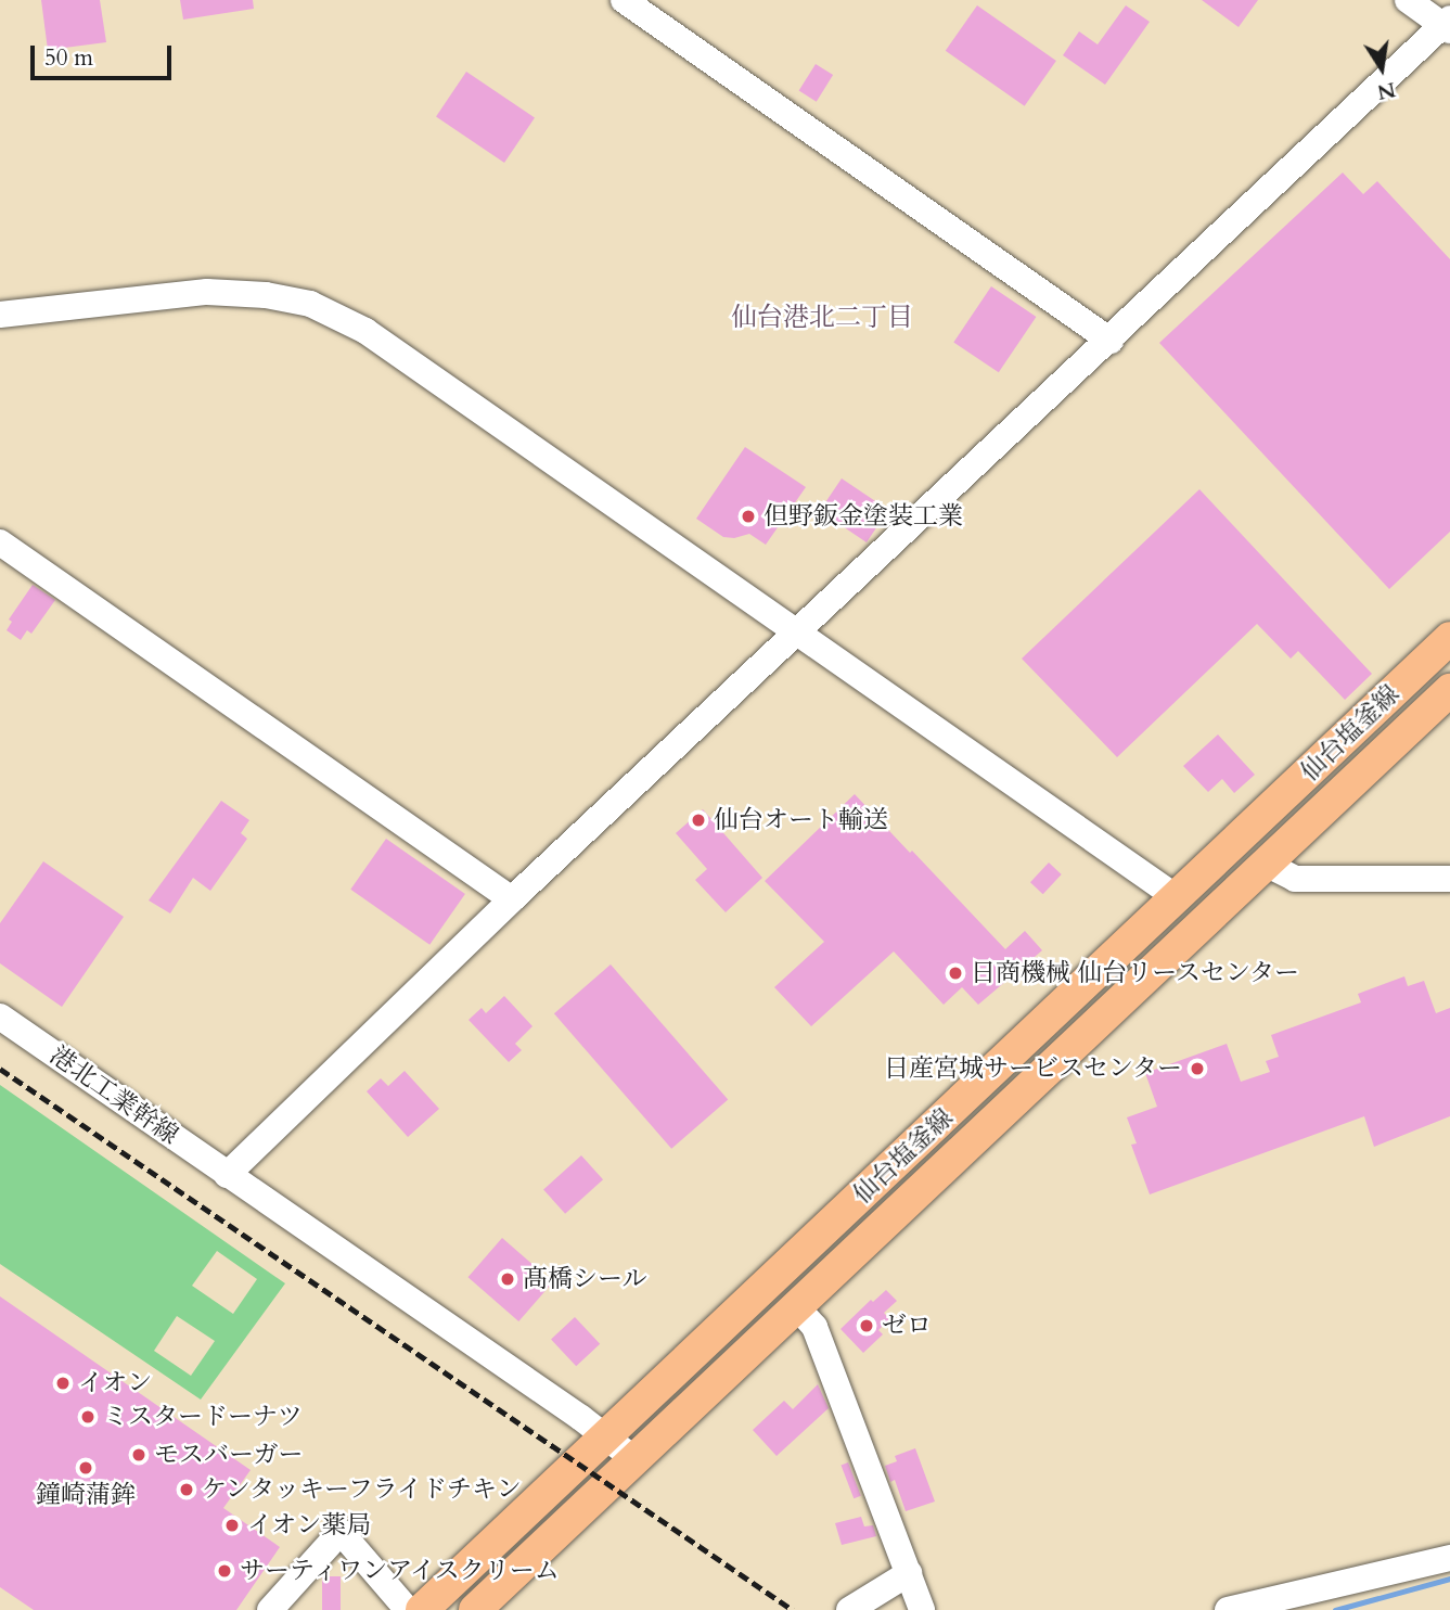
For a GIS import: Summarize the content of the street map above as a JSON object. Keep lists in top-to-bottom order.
{
  "streets": {
    "main road": ["仙台塩釜線"],
    "street": ["港北工業幹線"]
  },
  "crossings": [
    ["仙台塩釜線", "港北工業幹線"]
  ],
  "districts": ["仙台港北二丁目"],
  "places": [
    "但野鈑金塗装工業",
    "仙台オート輸送",
    "日商機械 仙台リースセンター",
    "日産宮城サービスセンター",
    "髙橋シール",
    "ゼロ",
    "イオン",
    "ミスタードーナツ",
    "モスバーガー",
    "鐘崎蒲鉾",
    "ケンタッキーフライドチキン",
    "イオン薬局",
    "サーティワンアイスクリーム"
  ],
  "scale_bar": "50 m",
  "north": "bottom"
}
